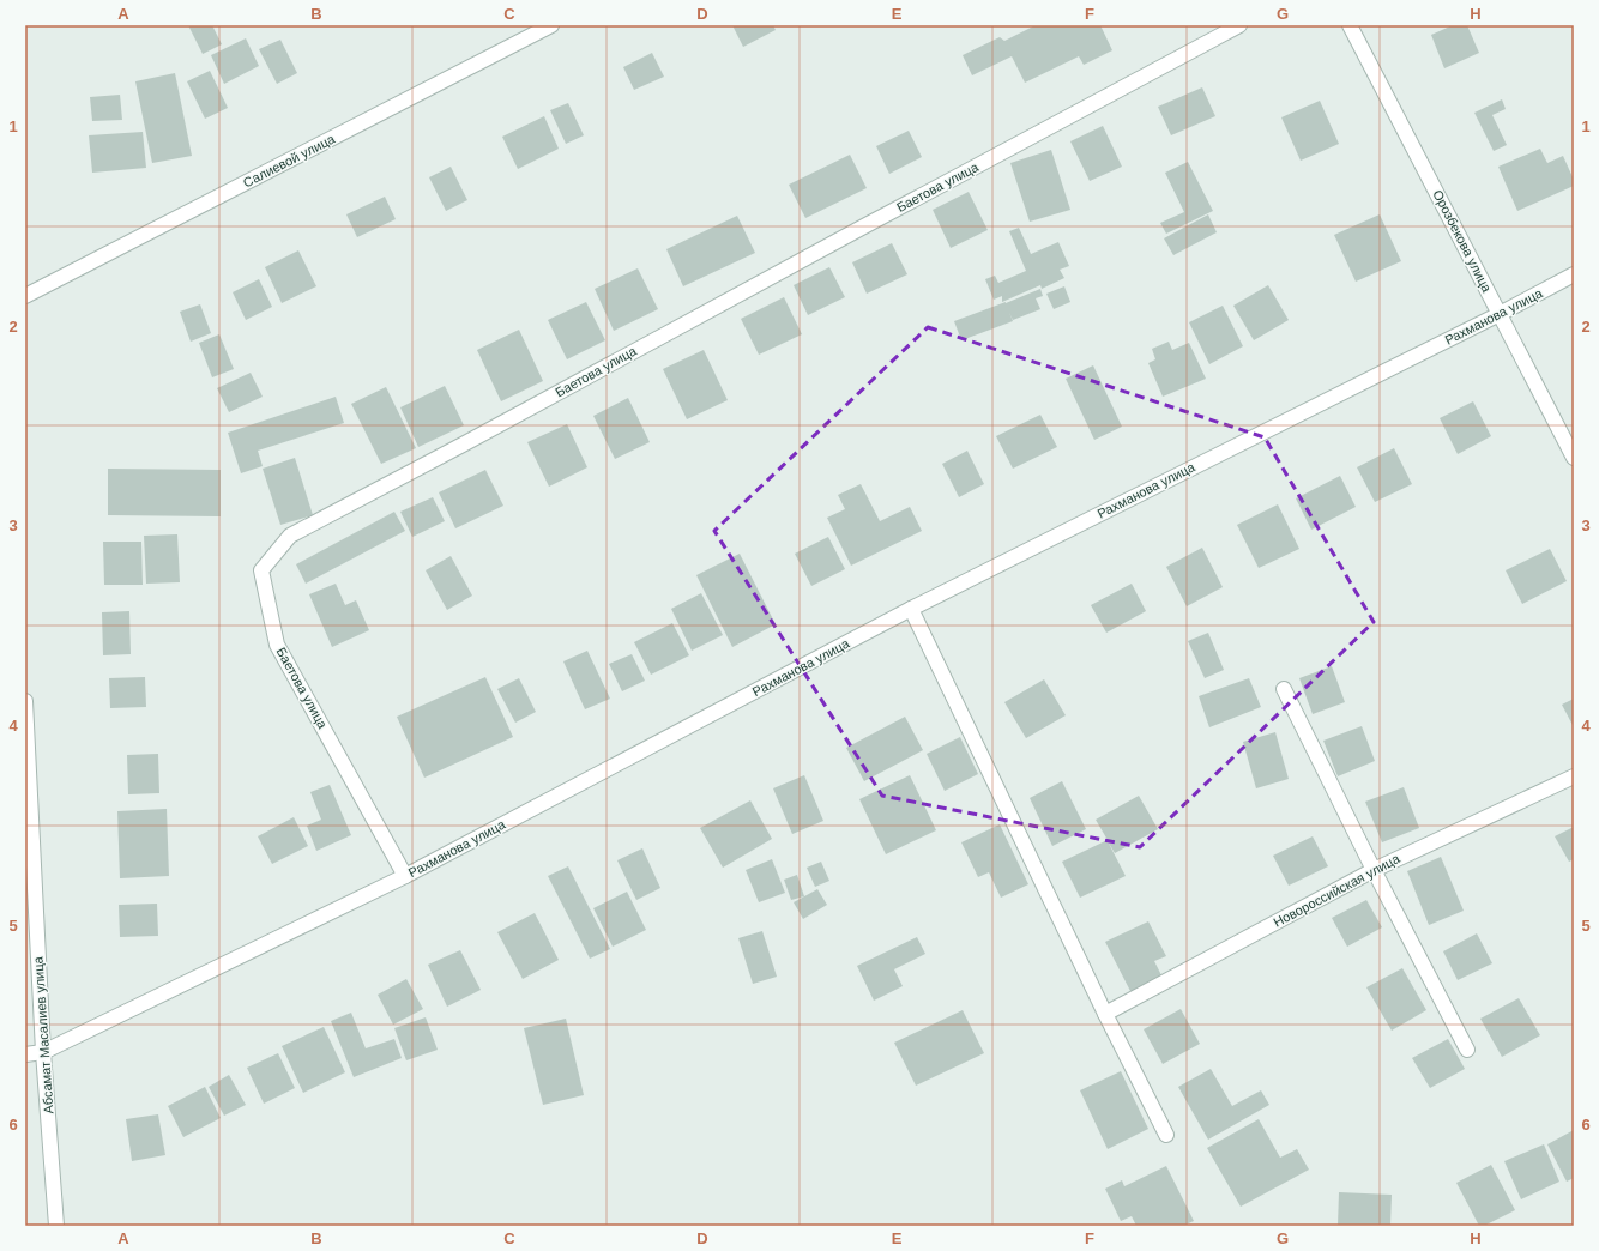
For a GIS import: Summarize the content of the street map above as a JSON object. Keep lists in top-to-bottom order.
{
  "streets": {
    "street": [
      "Салиевой улица",
      "Баетова улица",
      "Орозбекова улица",
      "Рахманова улица",
      "Новороссийская улица",
      "Абсамат Масалиев улица"
    ]
  },
  "crossings": [
    ["Баетова улица", "Рахманова улица"],
    ["Орозбекова улица", "Рахманова улица"],
    ["Рахманова улица", "Абсамат Масалиев улица"]
  ],
  "grid": {
    "columns": [
      "A",
      "B",
      "C",
      "D",
      "E",
      "F",
      "G",
      "H"
    ],
    "rows": [
      "1",
      "2",
      "3",
      "4",
      "5",
      "6"
    ]
  }
}
